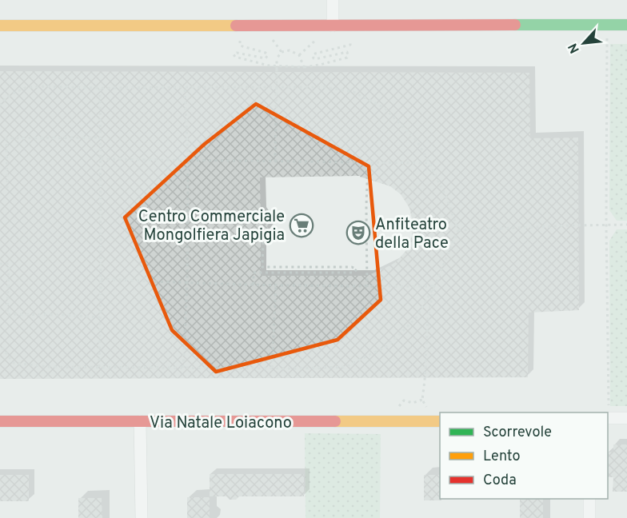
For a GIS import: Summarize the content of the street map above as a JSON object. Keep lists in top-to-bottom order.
{
  "streets": {
    "street": ["Via Natale Loiacono"]
  },
  "places": {
    "supermarket": ["Centro Commerciale Mongolfiera Japigia"],
    "theatre": ["Anfiteatro della Pace"]
  },
  "legend": ["Scorrevole", "Lento", "Coda"],
  "north": "bottom left"
}
